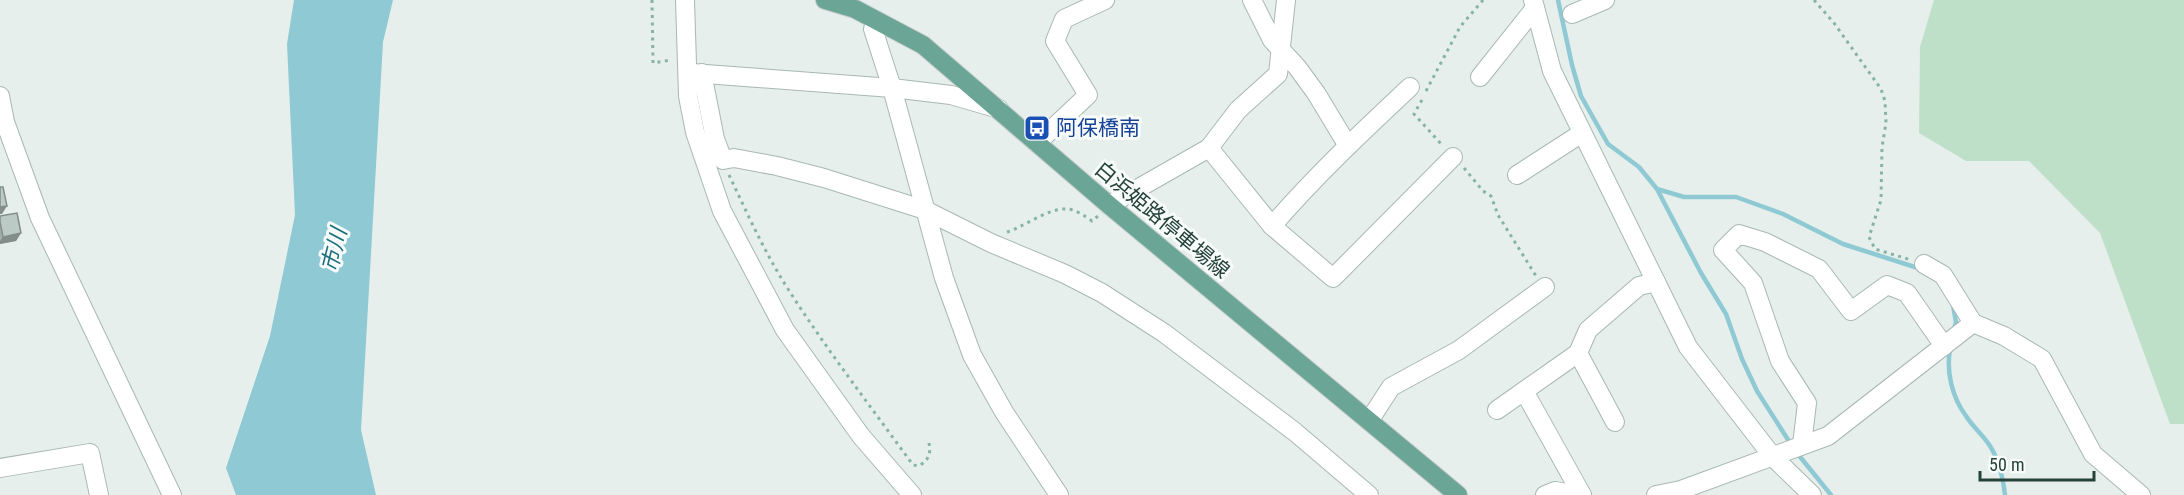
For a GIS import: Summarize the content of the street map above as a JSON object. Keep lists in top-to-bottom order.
{
  "streets": {
    "main road": ["白浜姫路停車場線"]
  },
  "water": ["市川"],
  "places": {
    "bus stop": ["阿保橋南"]
  },
  "scale_bar": "50 m"
}
